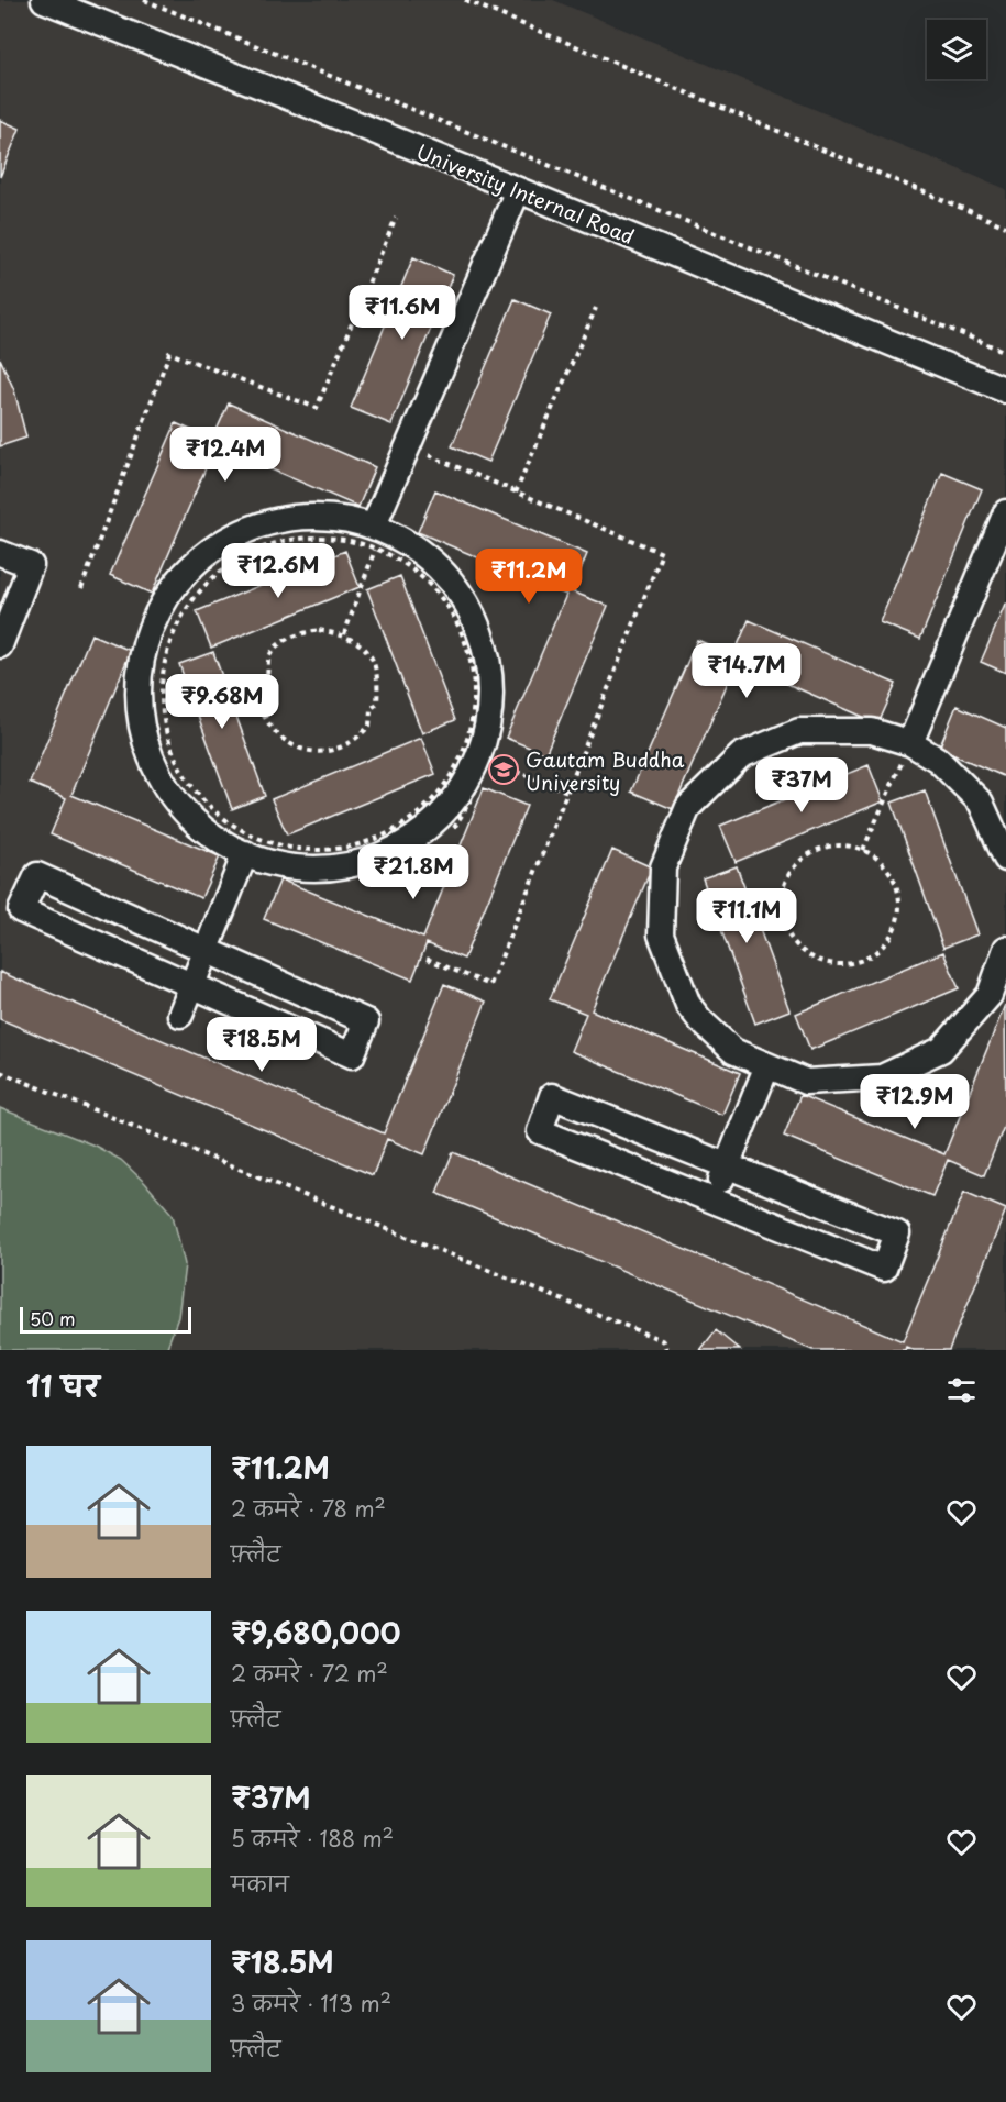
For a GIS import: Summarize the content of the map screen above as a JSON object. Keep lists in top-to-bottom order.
{
  "streets": {
    "lane": ["University Internal Road"]
  },
  "places": {
    "school or university": ["Gautam Buddha University"]
  },
  "scale_bar": "50 m",
  "page": {
    "price": [
      "₹11.6M",
      "₹12.4M",
      "₹12.6M",
      "₹11.2M",
      "₹14.7M",
      "₹9.68M",
      "₹37M",
      "₹21.8M",
      "₹11.1M",
      "₹18.5M",
      "₹12.9M"
    ],
    "scale": "50 m",
    "heading": "11 घर",
    "list": [
      {
        "name": "₹11.2M",
        "note": "2 कमरे · 78 m² · फ़्लैट"
      },
      {
        "name": "₹9,680,000",
        "note": "2 कमरे · 72 m² · फ़्लैट"
      },
      {
        "name": "₹37M",
        "note": "5 कमरे · 188 m² · मकान"
      },
      {
        "name": "₹18.5M",
        "note": "3 कमरे · 113 m² · फ़्लैट"
      }
    ]
  }
}
